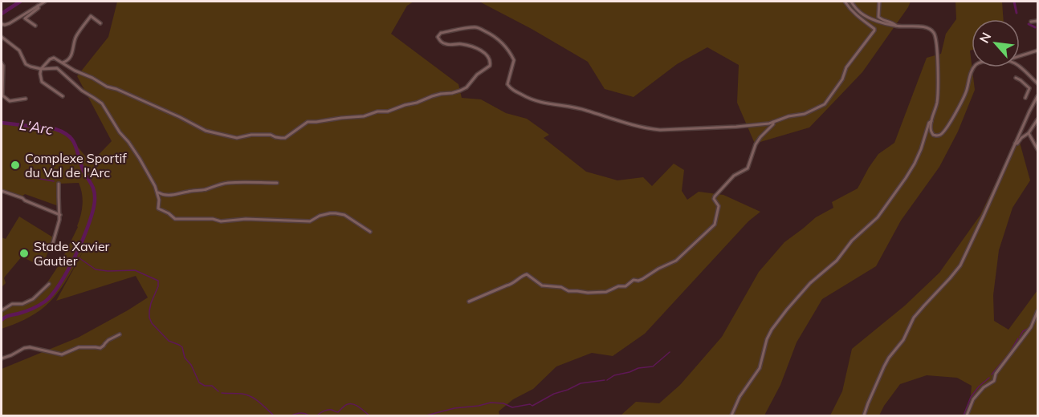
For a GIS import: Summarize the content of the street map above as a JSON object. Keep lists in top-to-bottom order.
{
  "water": ["L'Arc"],
  "places": ["Complexe Sportif du Val de l'Arc", "Stade Xavier Gautier"],
  "north": "top left"
}
